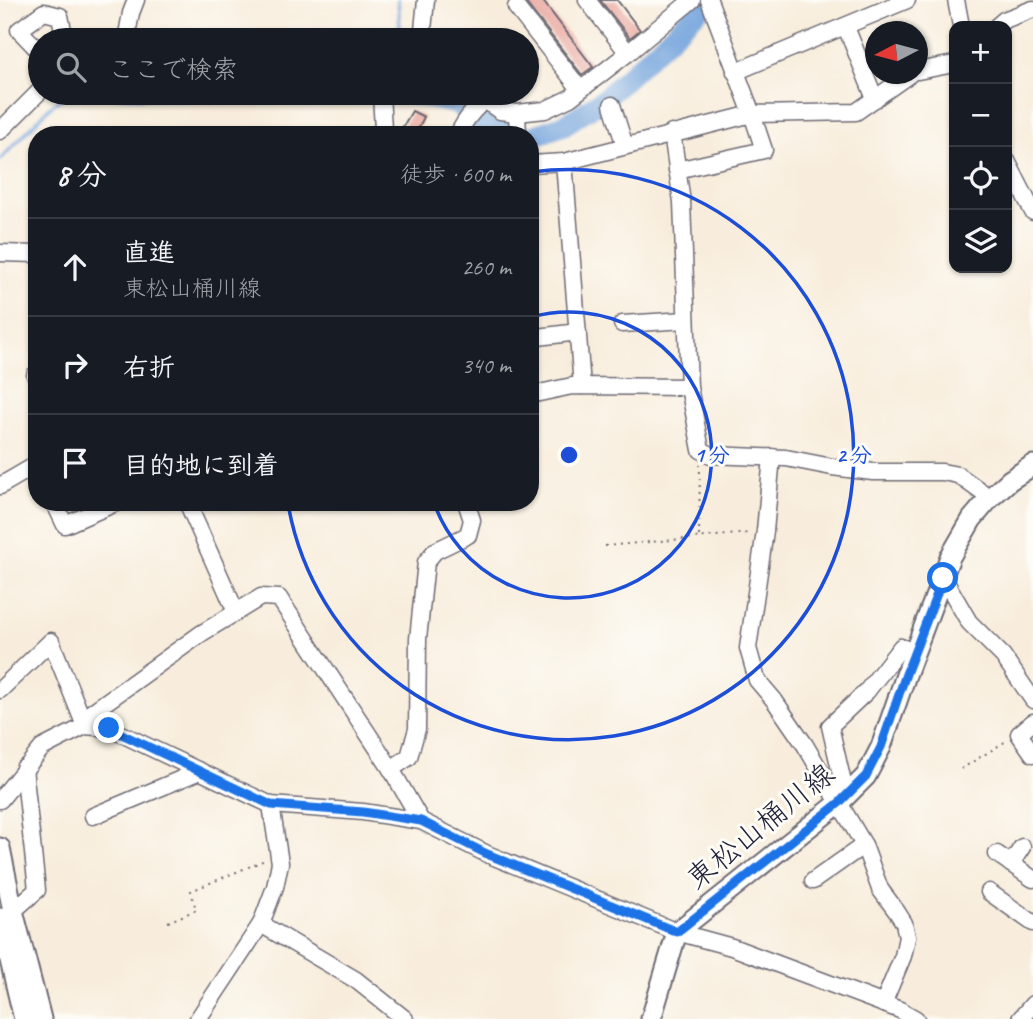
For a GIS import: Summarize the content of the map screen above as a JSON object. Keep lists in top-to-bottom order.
{
  "streets": {
    "main road": ["東松山桶川線"]
  },
  "north": "left",
  "page": {
    "map_buttons": ["+", "−"],
    "search": "ここで検索",
    "heading": ["8 分", "徒歩 · 600 m"],
    "list": [
      ["直進", "東松山桶川線", "260 m"],
      ["右折", "340 m"],
      "目的地に到着"
    ]
  },
  "rings": ["1 分", "2 分"]
}
